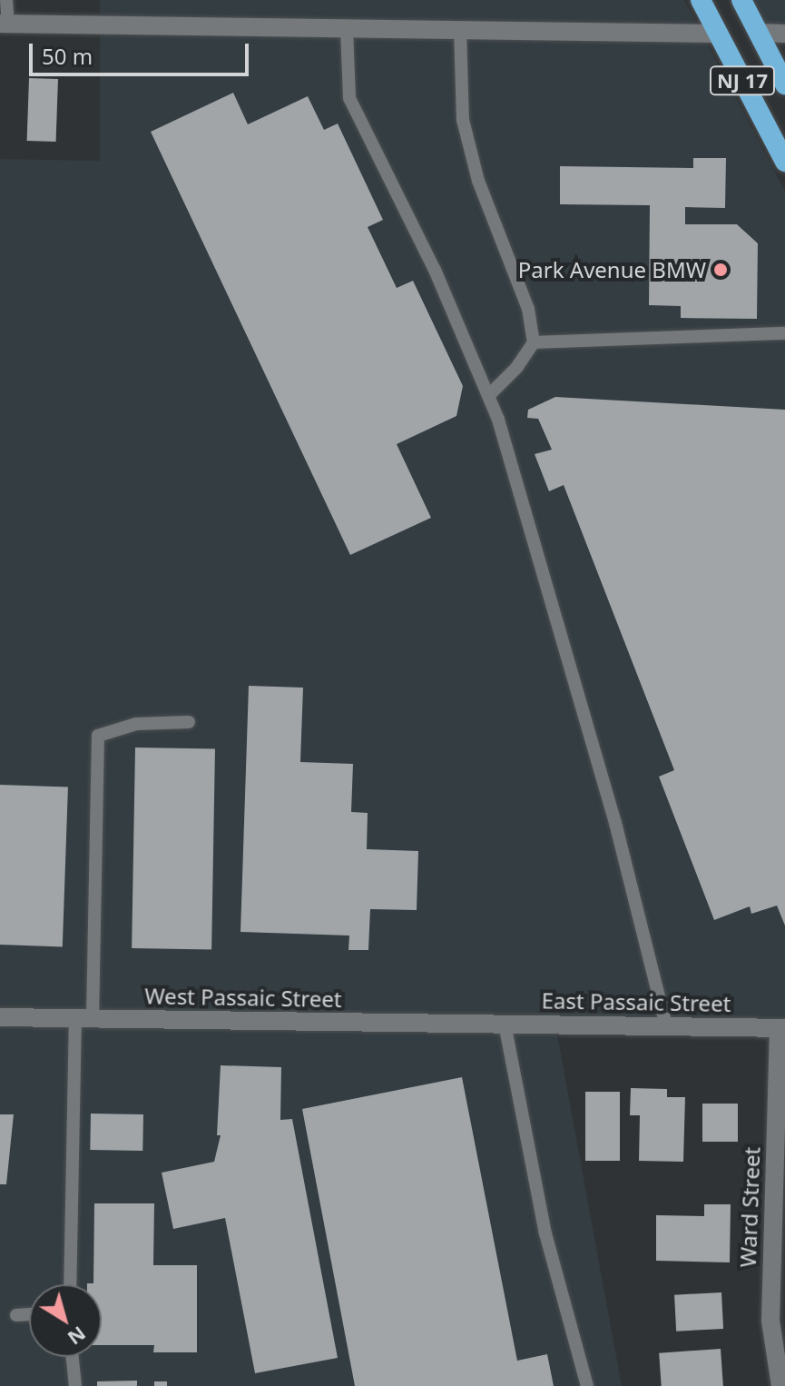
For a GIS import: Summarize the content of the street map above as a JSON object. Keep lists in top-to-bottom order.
{
  "streets": {
    "highway": ["NJ 17"],
    "street": ["West Passaic Street", "East Passaic Street", "Ward Street"]
  },
  "crossings": [
    ["West Passaic Street", "East Passaic Street"],
    ["East Passaic Street", "Ward Street"]
  ],
  "places": ["Park Avenue BMW"],
  "scale_bar": "50 m",
  "north": "bottom right"
}
